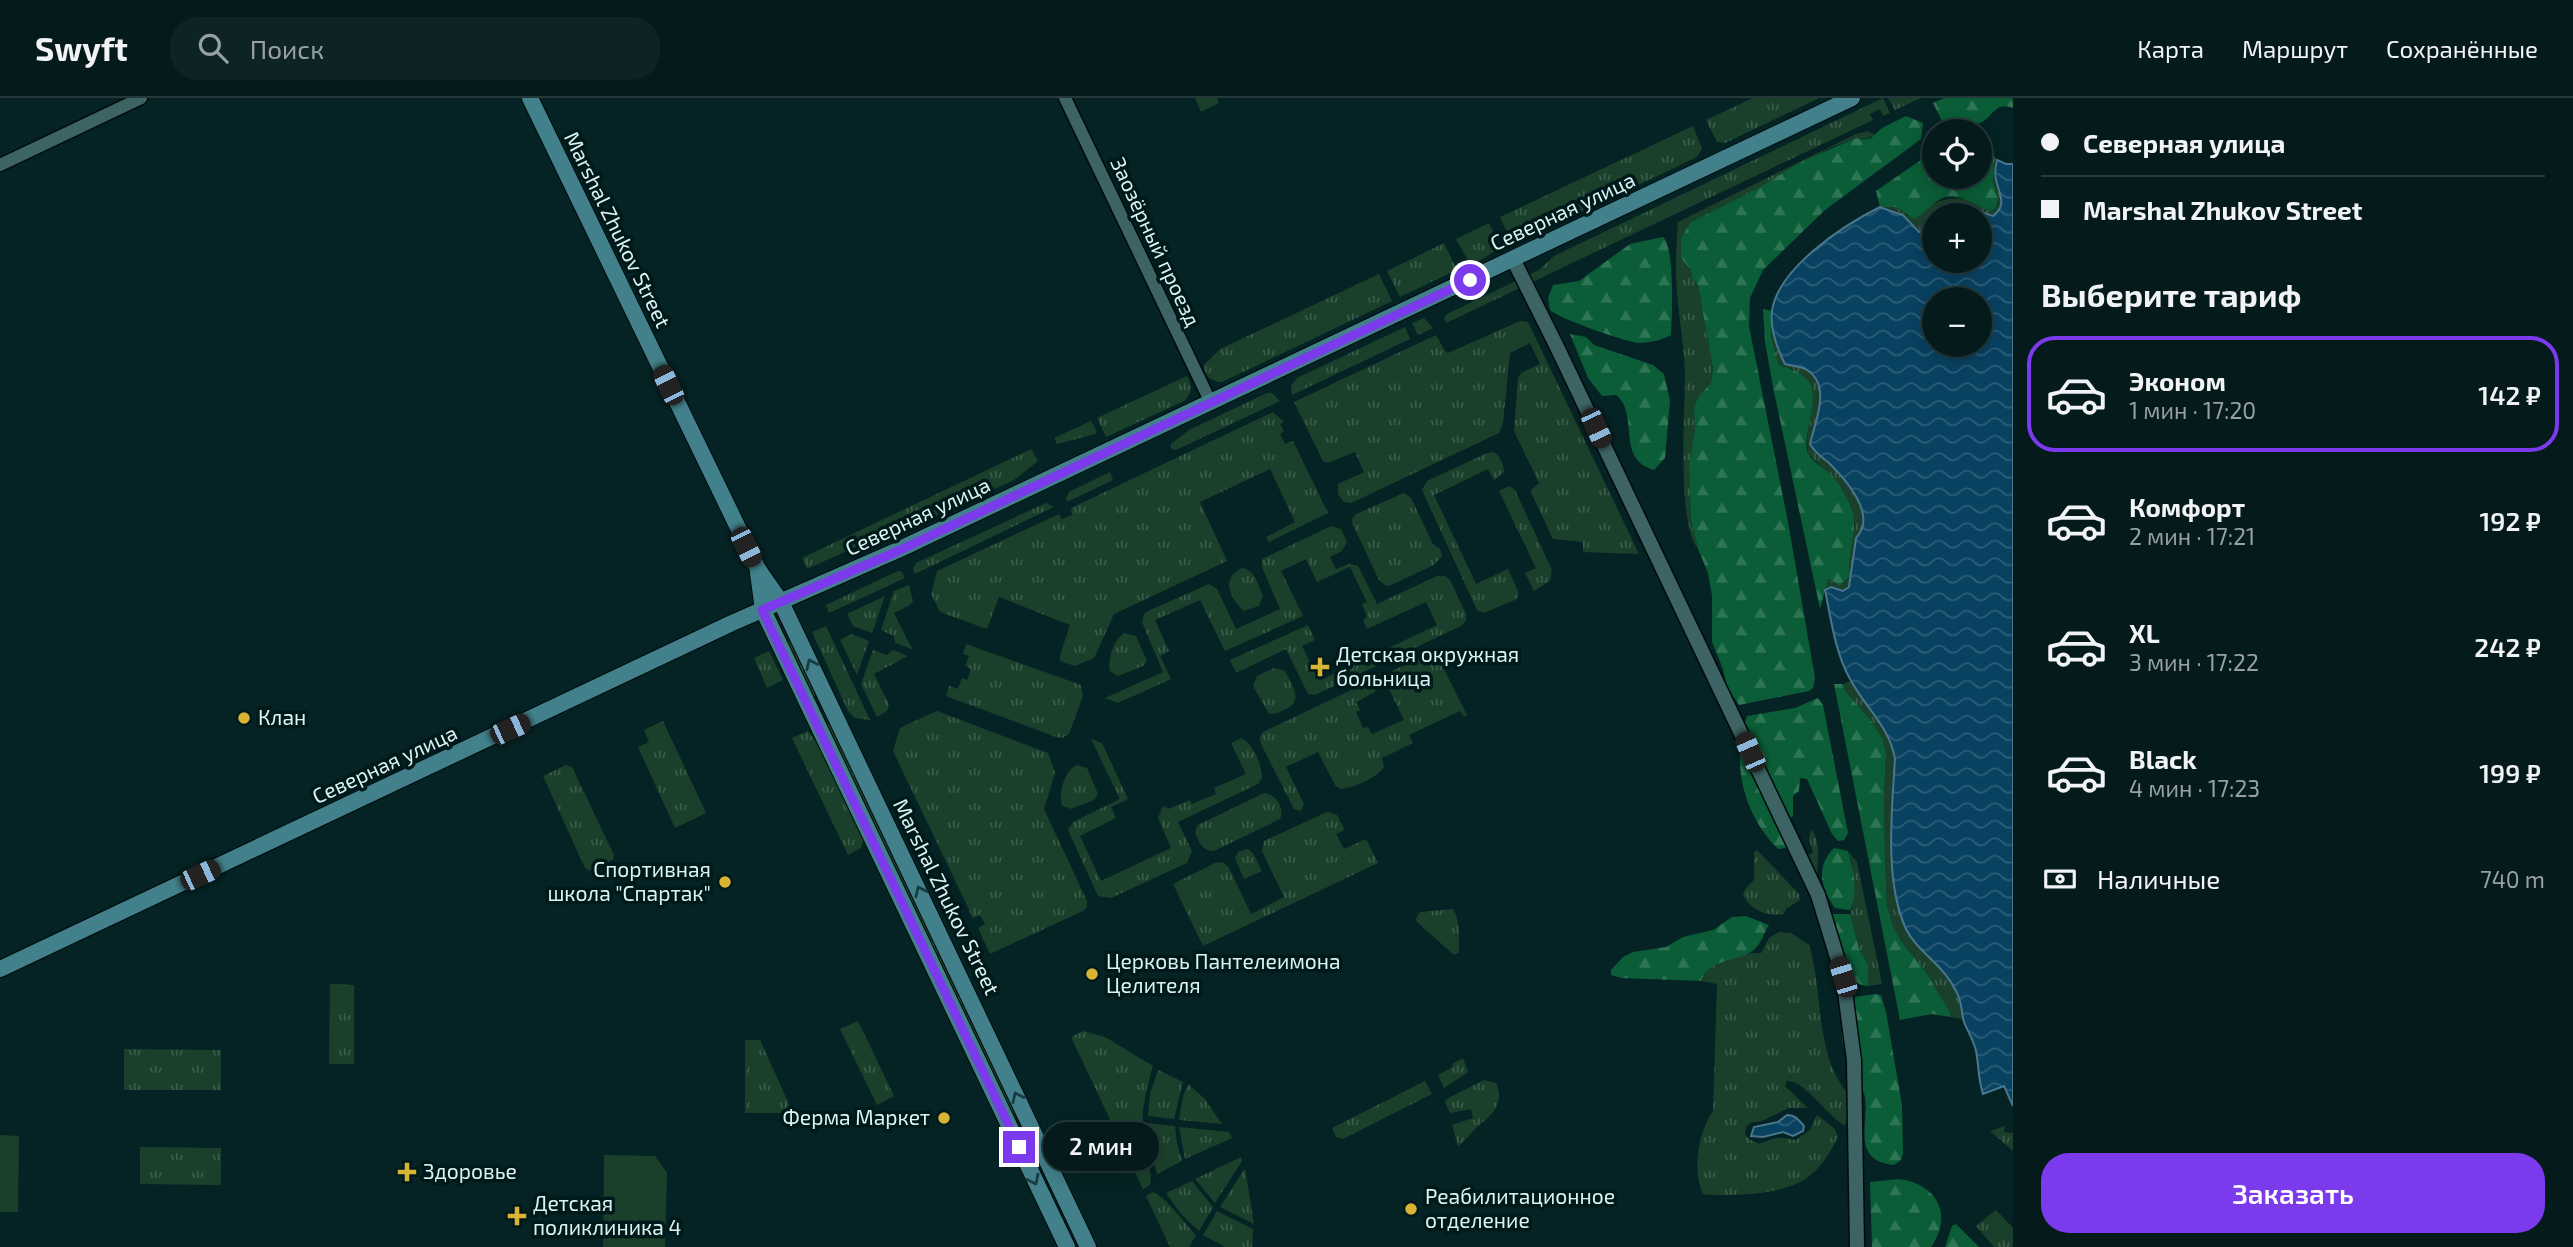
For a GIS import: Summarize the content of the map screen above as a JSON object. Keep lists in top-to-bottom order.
{
  "streets": {
    "main road": ["Северная улица", "Marshal Zhukov Street"],
    "street": ["Заозёрный проезд"]
  },
  "crossings": [
    ["Северная улица", "Marshal Zhukov Street"],
    ["Северная улица", "Заозёрный проезд"]
  ],
  "places": {
    "health": ["Детская окружная больница", "Здоровье", "Детская поликлиника 4"],
    "other": [
      "Клан",
      "Спортивная школа \"Спартак\"",
      "Церковь Пантелеимона Целителя",
      "Ферма Маркет",
      "Реабилитационное отделение"
    ]
  },
  "page": {
    "header": "Swyft",
    "search": "Поиск",
    "nav": ["Карта", "Маршрут", "Сохранённые"],
    "banner": ["Северная улица", "Marshal Zhukov Street"],
    "map_buttons": ["+", "−"],
    "heading": "Выберите тариф",
    "list": [
      {
        "name": "Эконом",
        "note": "1 мин · 17:20",
        "value": "142 ₽"
      },
      {
        "name": "Комфорт",
        "note": "2 мин · 17:21",
        "value": "192 ₽"
      },
      {
        "name": "XL",
        "note": "3 мин · 17:22",
        "value": "242 ₽"
      },
      {
        "name": "Black",
        "note": "4 мин · 17:23",
        "value": "199 ₽"
      }
    ],
    "pay": ["Наличные", "740 m"],
    "bubble": "2 мин",
    "buttons": "Заказать"
  }
}
